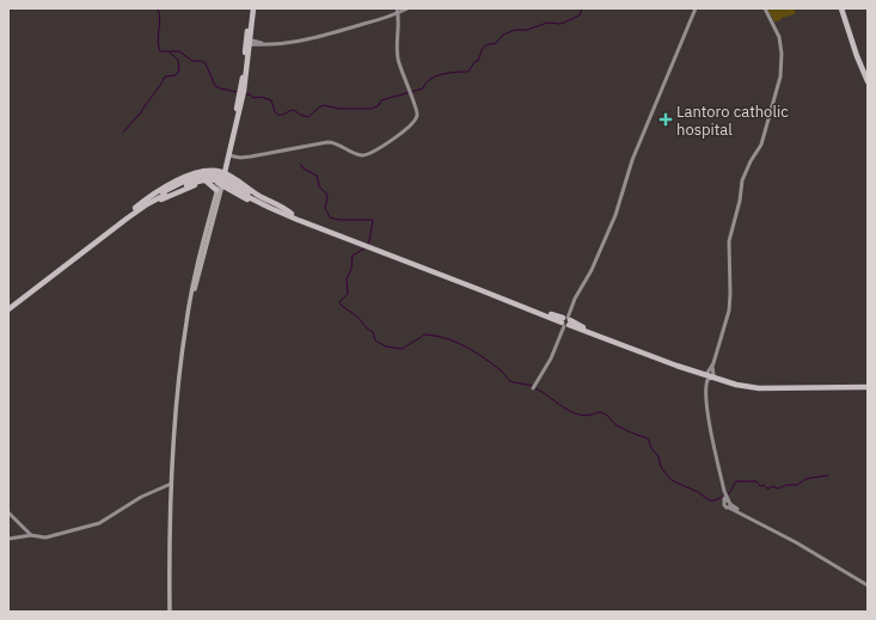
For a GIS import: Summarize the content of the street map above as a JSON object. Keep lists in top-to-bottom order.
{
  "places": {
    "health": ["Lantoro catholic hospital"]
  }
}
